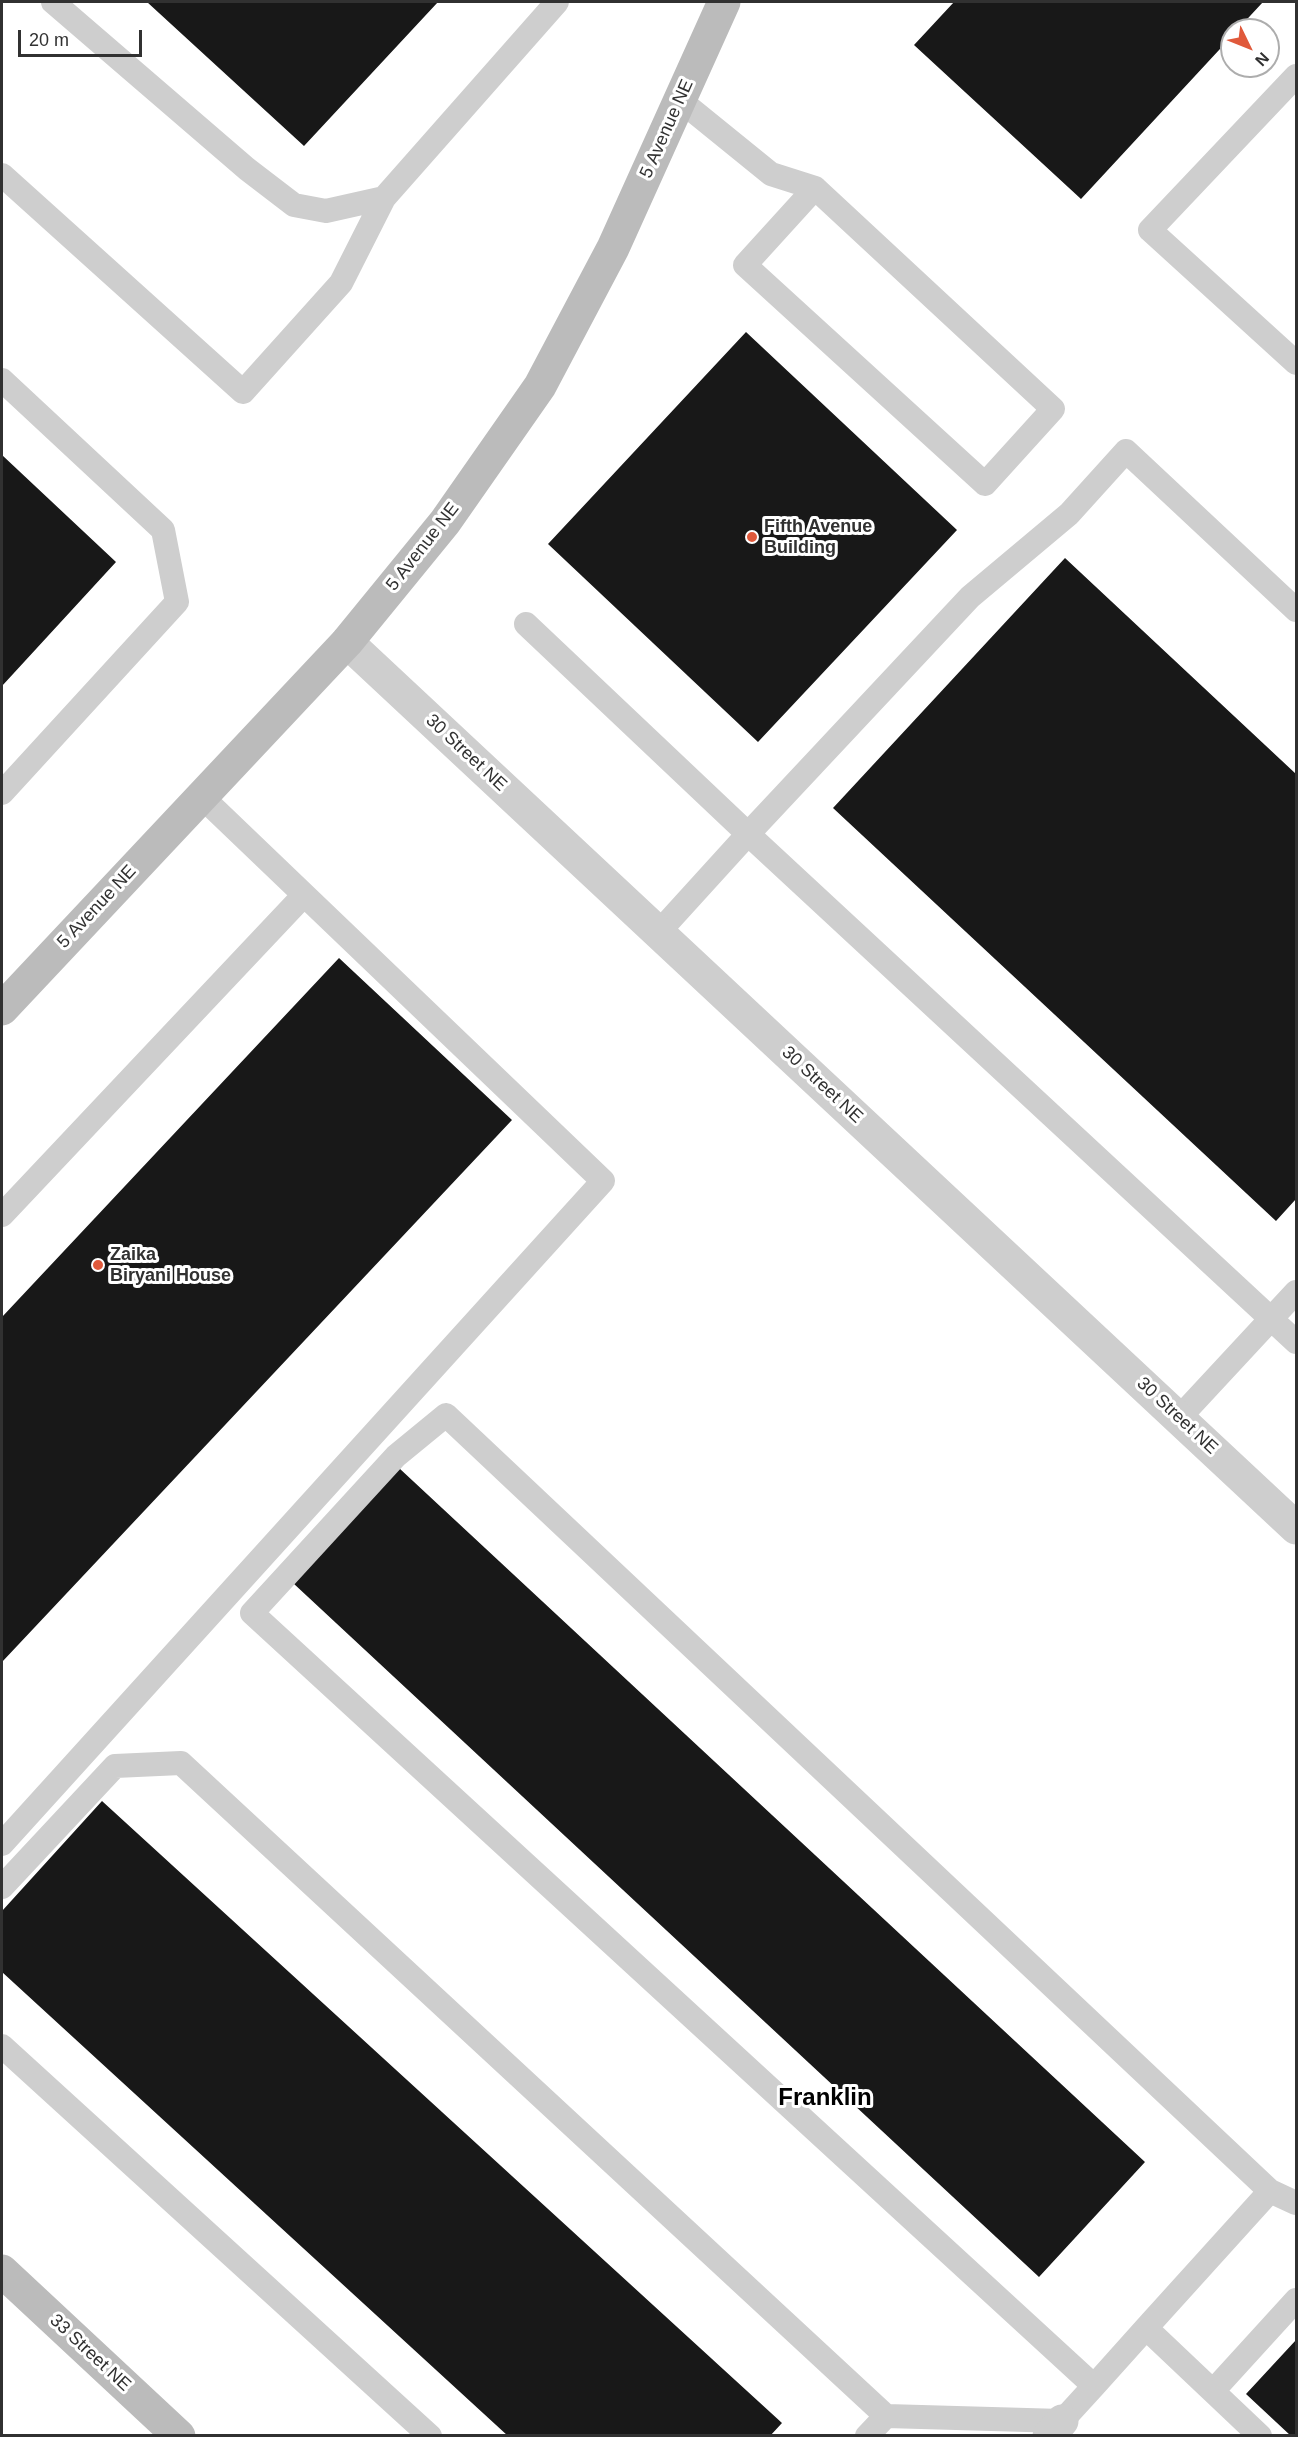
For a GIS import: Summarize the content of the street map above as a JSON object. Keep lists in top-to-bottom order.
{
  "streets": {
    "street": ["5 Avenue NE", "30 Street NE", "33 Street NE"]
  },
  "crossings": [
    ["5 Avenue NE", "30 Street NE"]
  ],
  "districts": ["Franklin"],
  "places": ["Fifth Avenue Building", "Zaika Biryani House"],
  "scale_bar": "20 m",
  "north": "bottom right"
}
